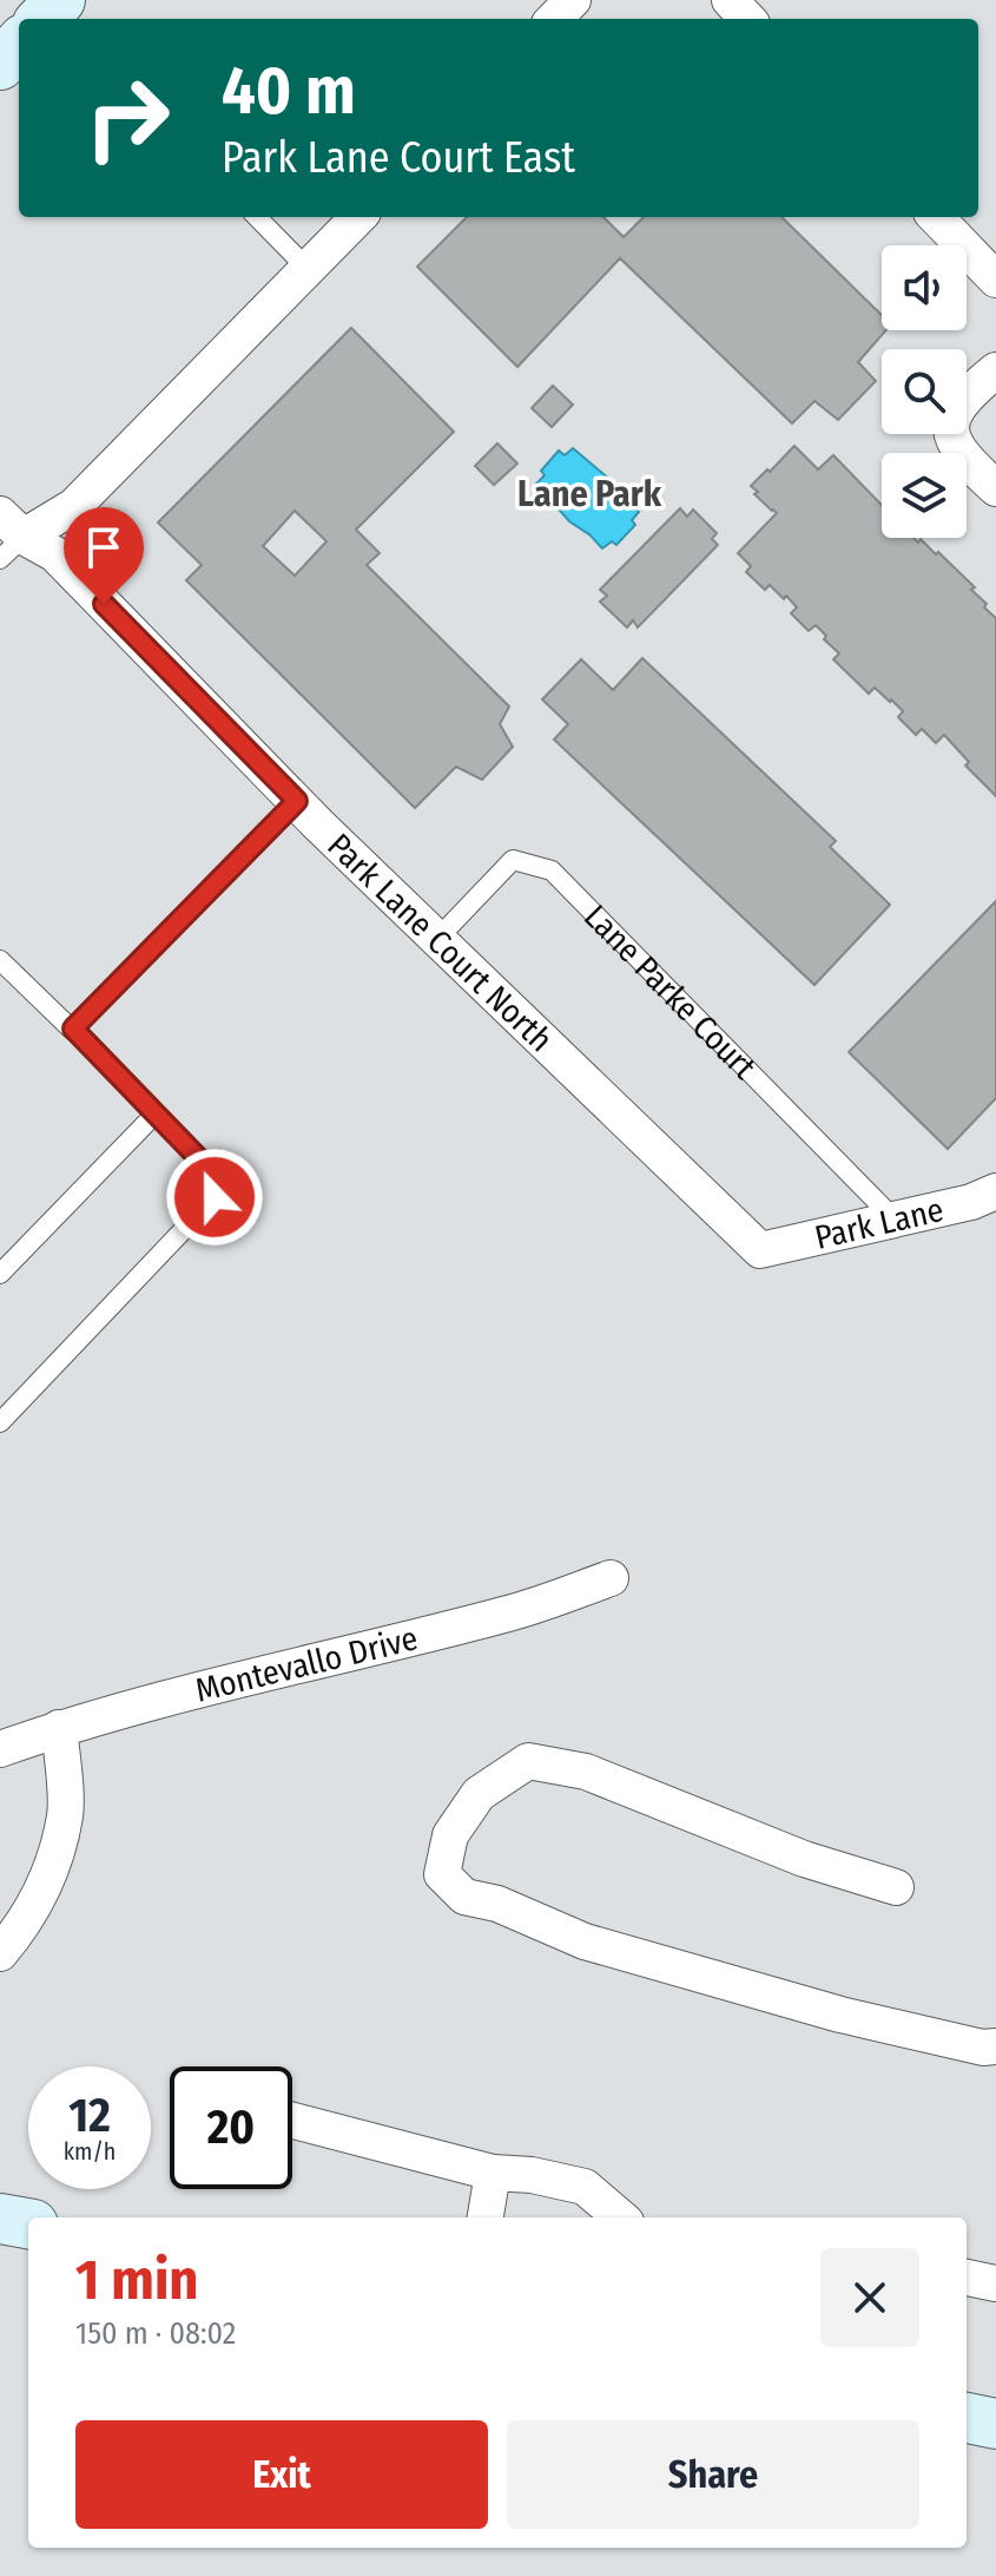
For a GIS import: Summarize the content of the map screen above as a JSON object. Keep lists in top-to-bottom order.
{
  "streets": {
    "street": ["Park Lane Court North", "Park Lane", "Montevallo Drive"],
    "lane": ["Lane Parke Court"]
  },
  "crossings": [
    ["Park Lane Court North", "Lane Parke Court"],
    ["Park Lane Court North", "Park Lane"],
    ["Lane Parke Court", "Park Lane"]
  ],
  "districts": ["Lane Park"],
  "page": {
    "turn": ["40 m", "Park Lane Court East"],
    "speed": "12 km/h",
    "limit": "20",
    "heading": ["1 min", "150 m · 08:02"],
    "buttons": ["Exit", "Share"]
  }
}
